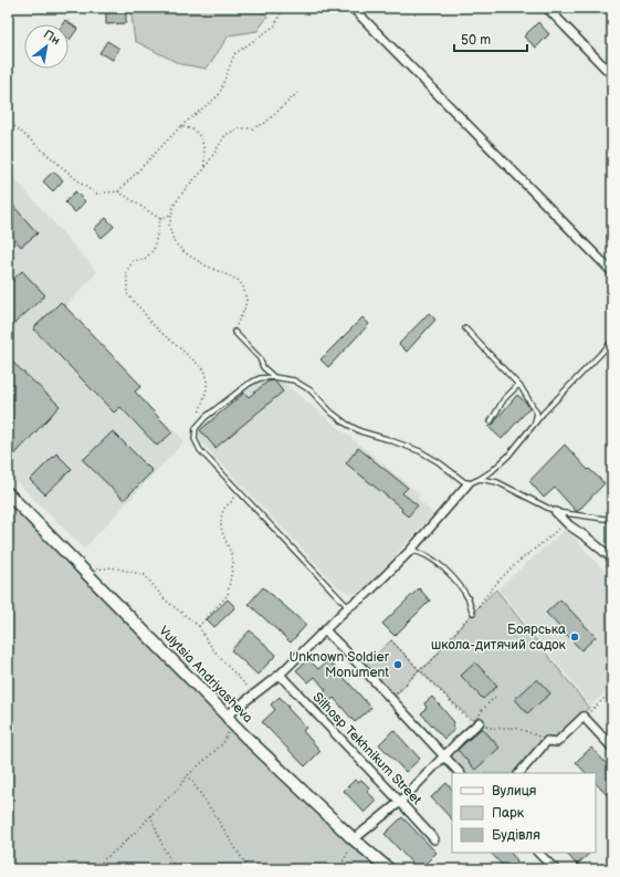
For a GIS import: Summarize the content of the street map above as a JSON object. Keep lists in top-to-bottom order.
{
  "streets": {
    "street": ["Vulytsia Andriyasheva", "Silhosp Tekhnikum Street"]
  },
  "places": ["Боярська школа-дитячий садок", "Unknown Soldier Monument"],
  "legend": ["Вулиця", "Парк", "Будівля"],
  "scale_bar": "50 m",
  "north": "top right"
}
